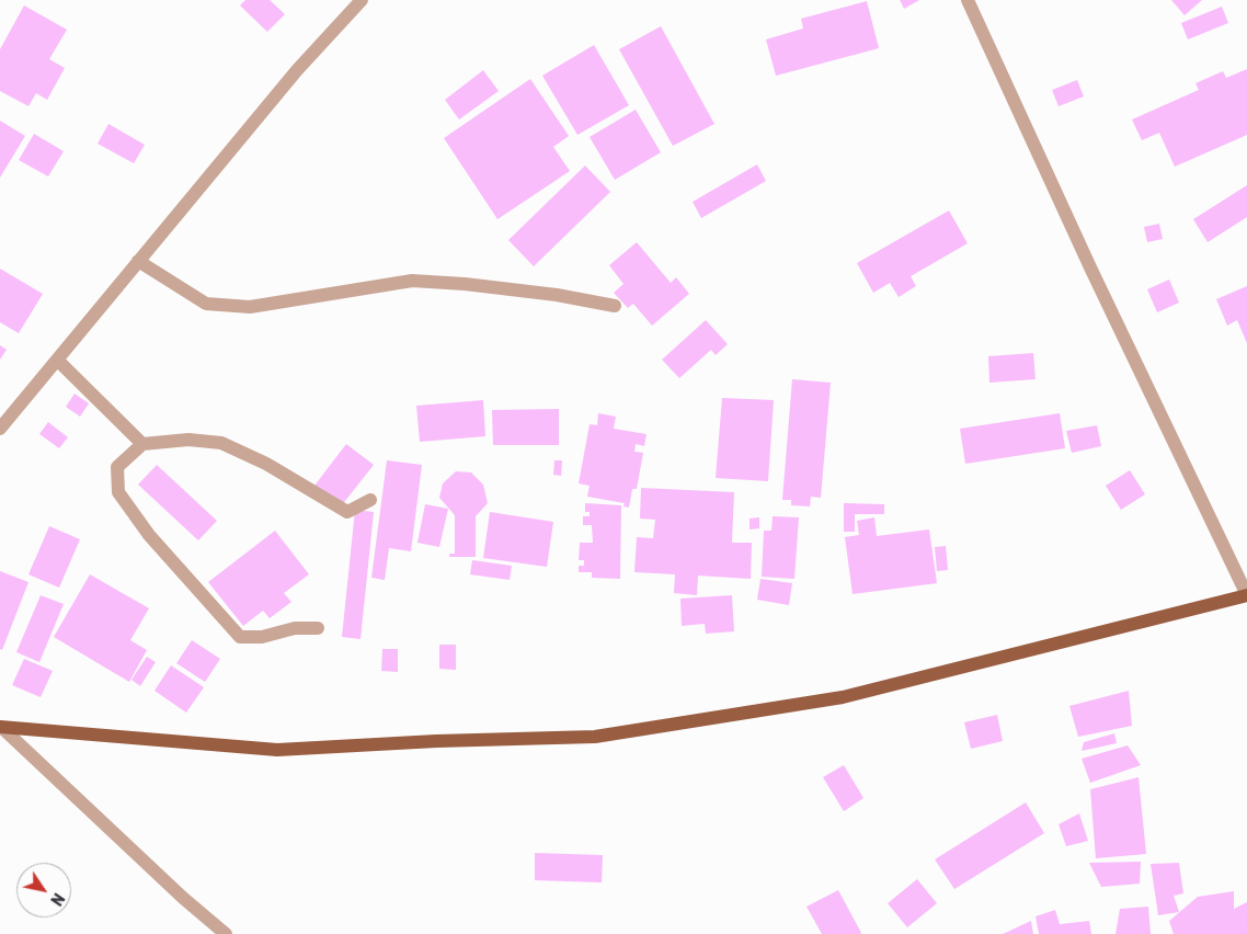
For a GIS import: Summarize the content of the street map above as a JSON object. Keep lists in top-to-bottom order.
{
  "north": "bottom right"
}
